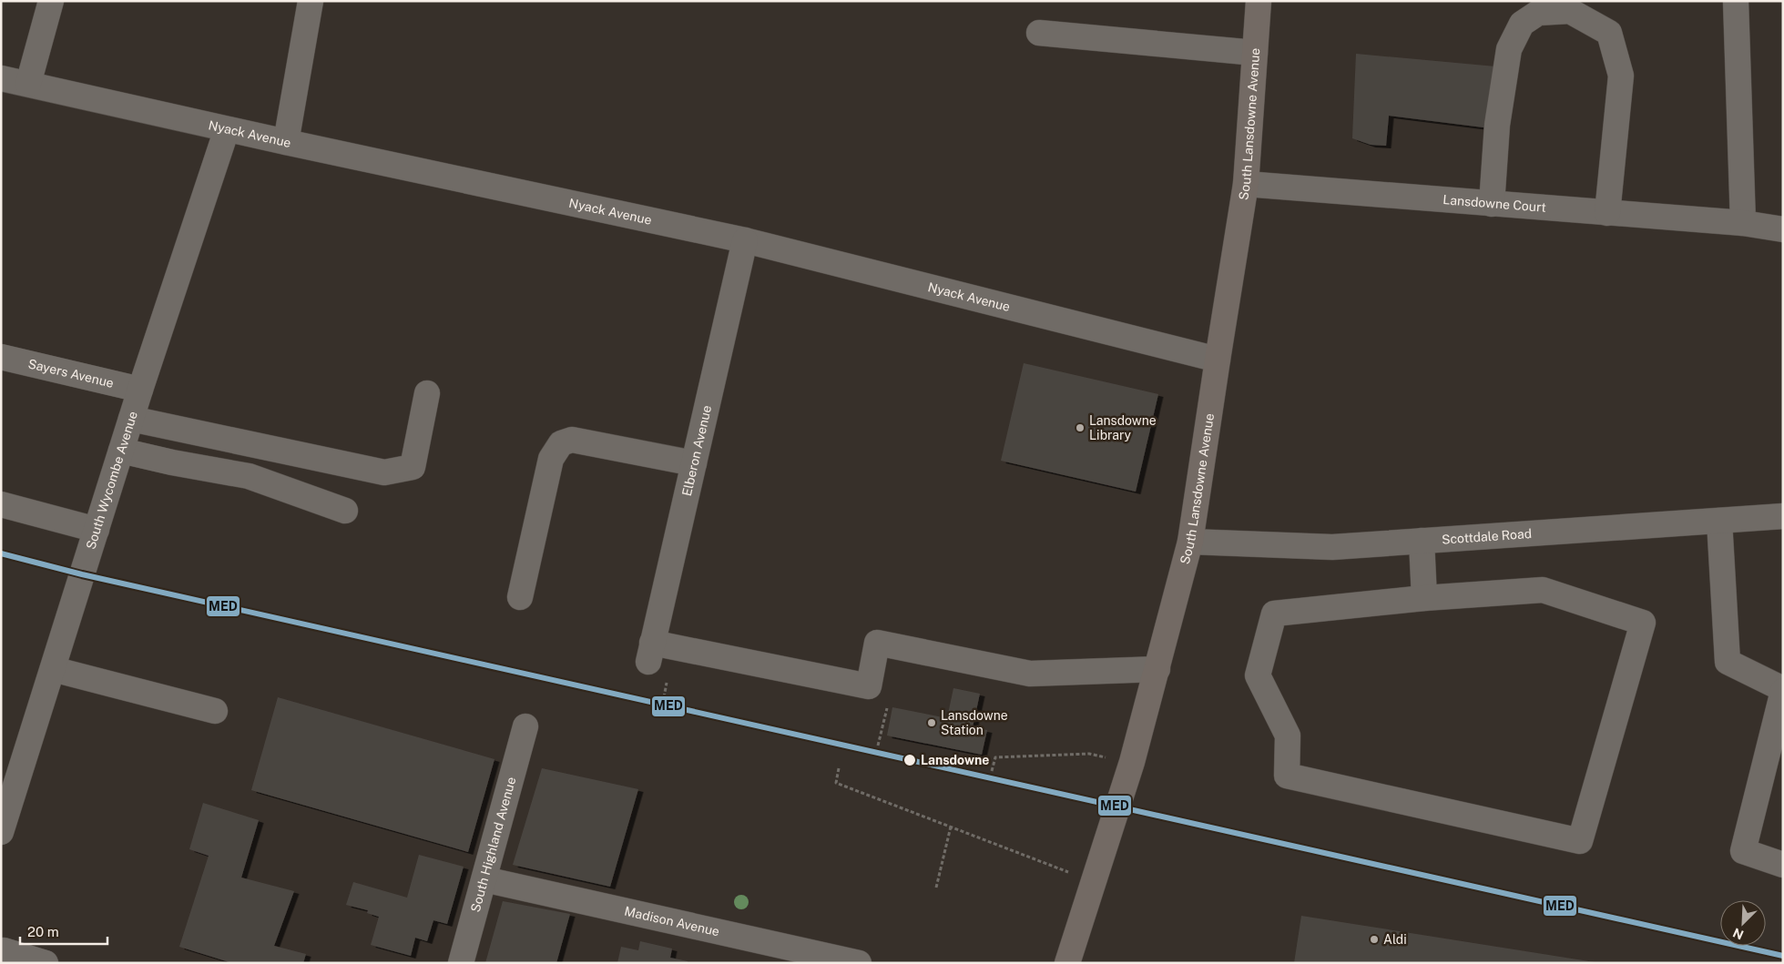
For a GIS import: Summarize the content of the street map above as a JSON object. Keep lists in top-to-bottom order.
{
  "streets": {
    "main road": ["South Lansdowne Avenue"],
    "street": [
      "Nyack Avenue",
      "Lansdowne Court",
      "Sayers Avenue",
      "Elberon Avenue",
      "South Wycombe Avenue",
      "Scottdale Road",
      "South Highland Avenue",
      "Madison Avenue"
    ]
  },
  "crossings": [
    ["South Lansdowne Avenue", "Nyack Avenue"],
    ["South Lansdowne Avenue", "Lansdowne Court"],
    ["South Lansdowne Avenue", "Elberon Avenue"],
    ["South Lansdowne Avenue", "Scottdale Road"],
    ["Nyack Avenue", "Elberon Avenue"],
    ["Nyack Avenue", "South Wycombe Avenue"],
    ["Sayers Avenue", "South Wycombe Avenue"],
    ["South Highland Avenue", "Madison Avenue"]
  ],
  "places": [
    "Lansdowne Library",
    "Lansdowne Station",
    "Lansdowne",
    "Aldi"
  ],
  "lines": ["transit line MED"],
  "scale_bar": "20 m",
  "north": "bottom left"
}
